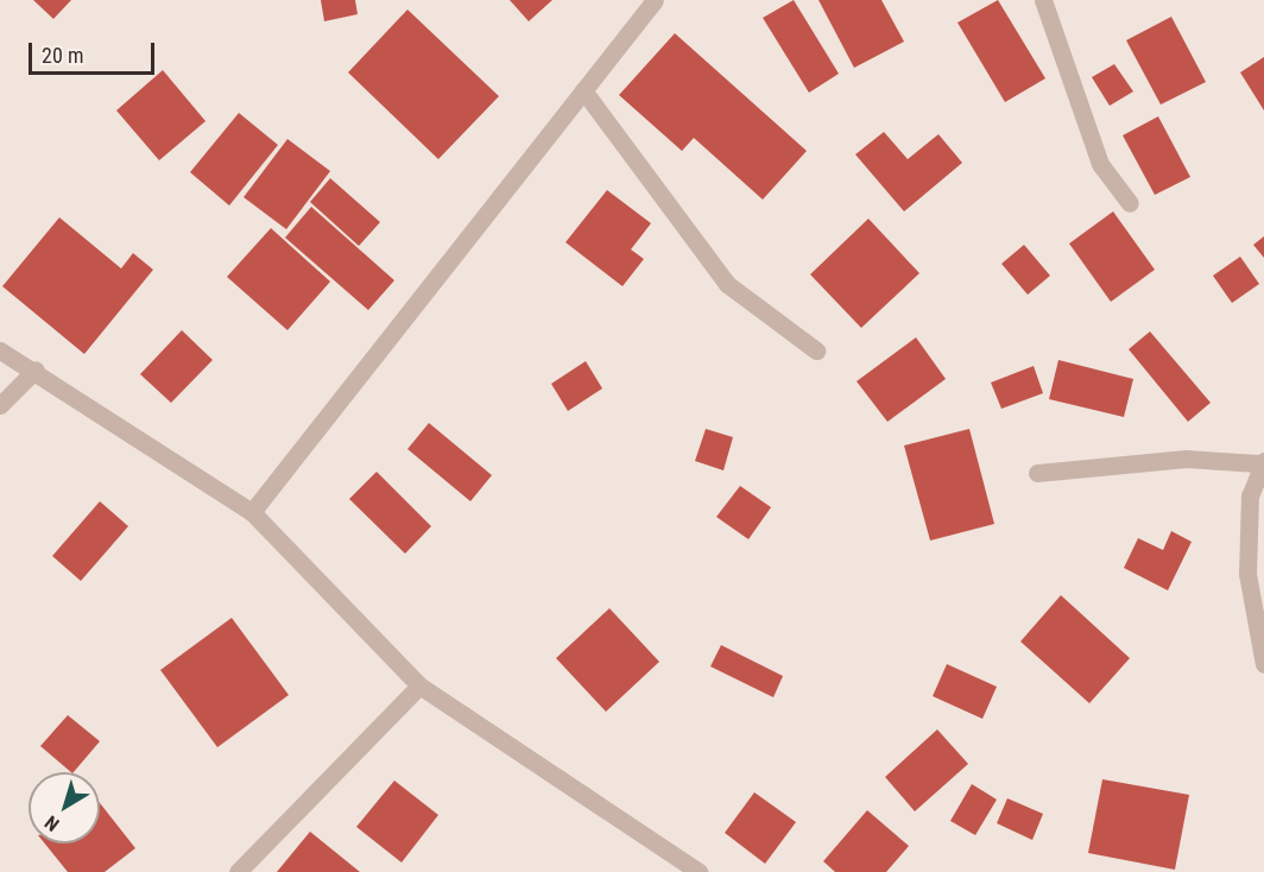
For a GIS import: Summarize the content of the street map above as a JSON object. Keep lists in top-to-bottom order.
{
  "scale_bar": "20 m",
  "north": "bottom left"
}
